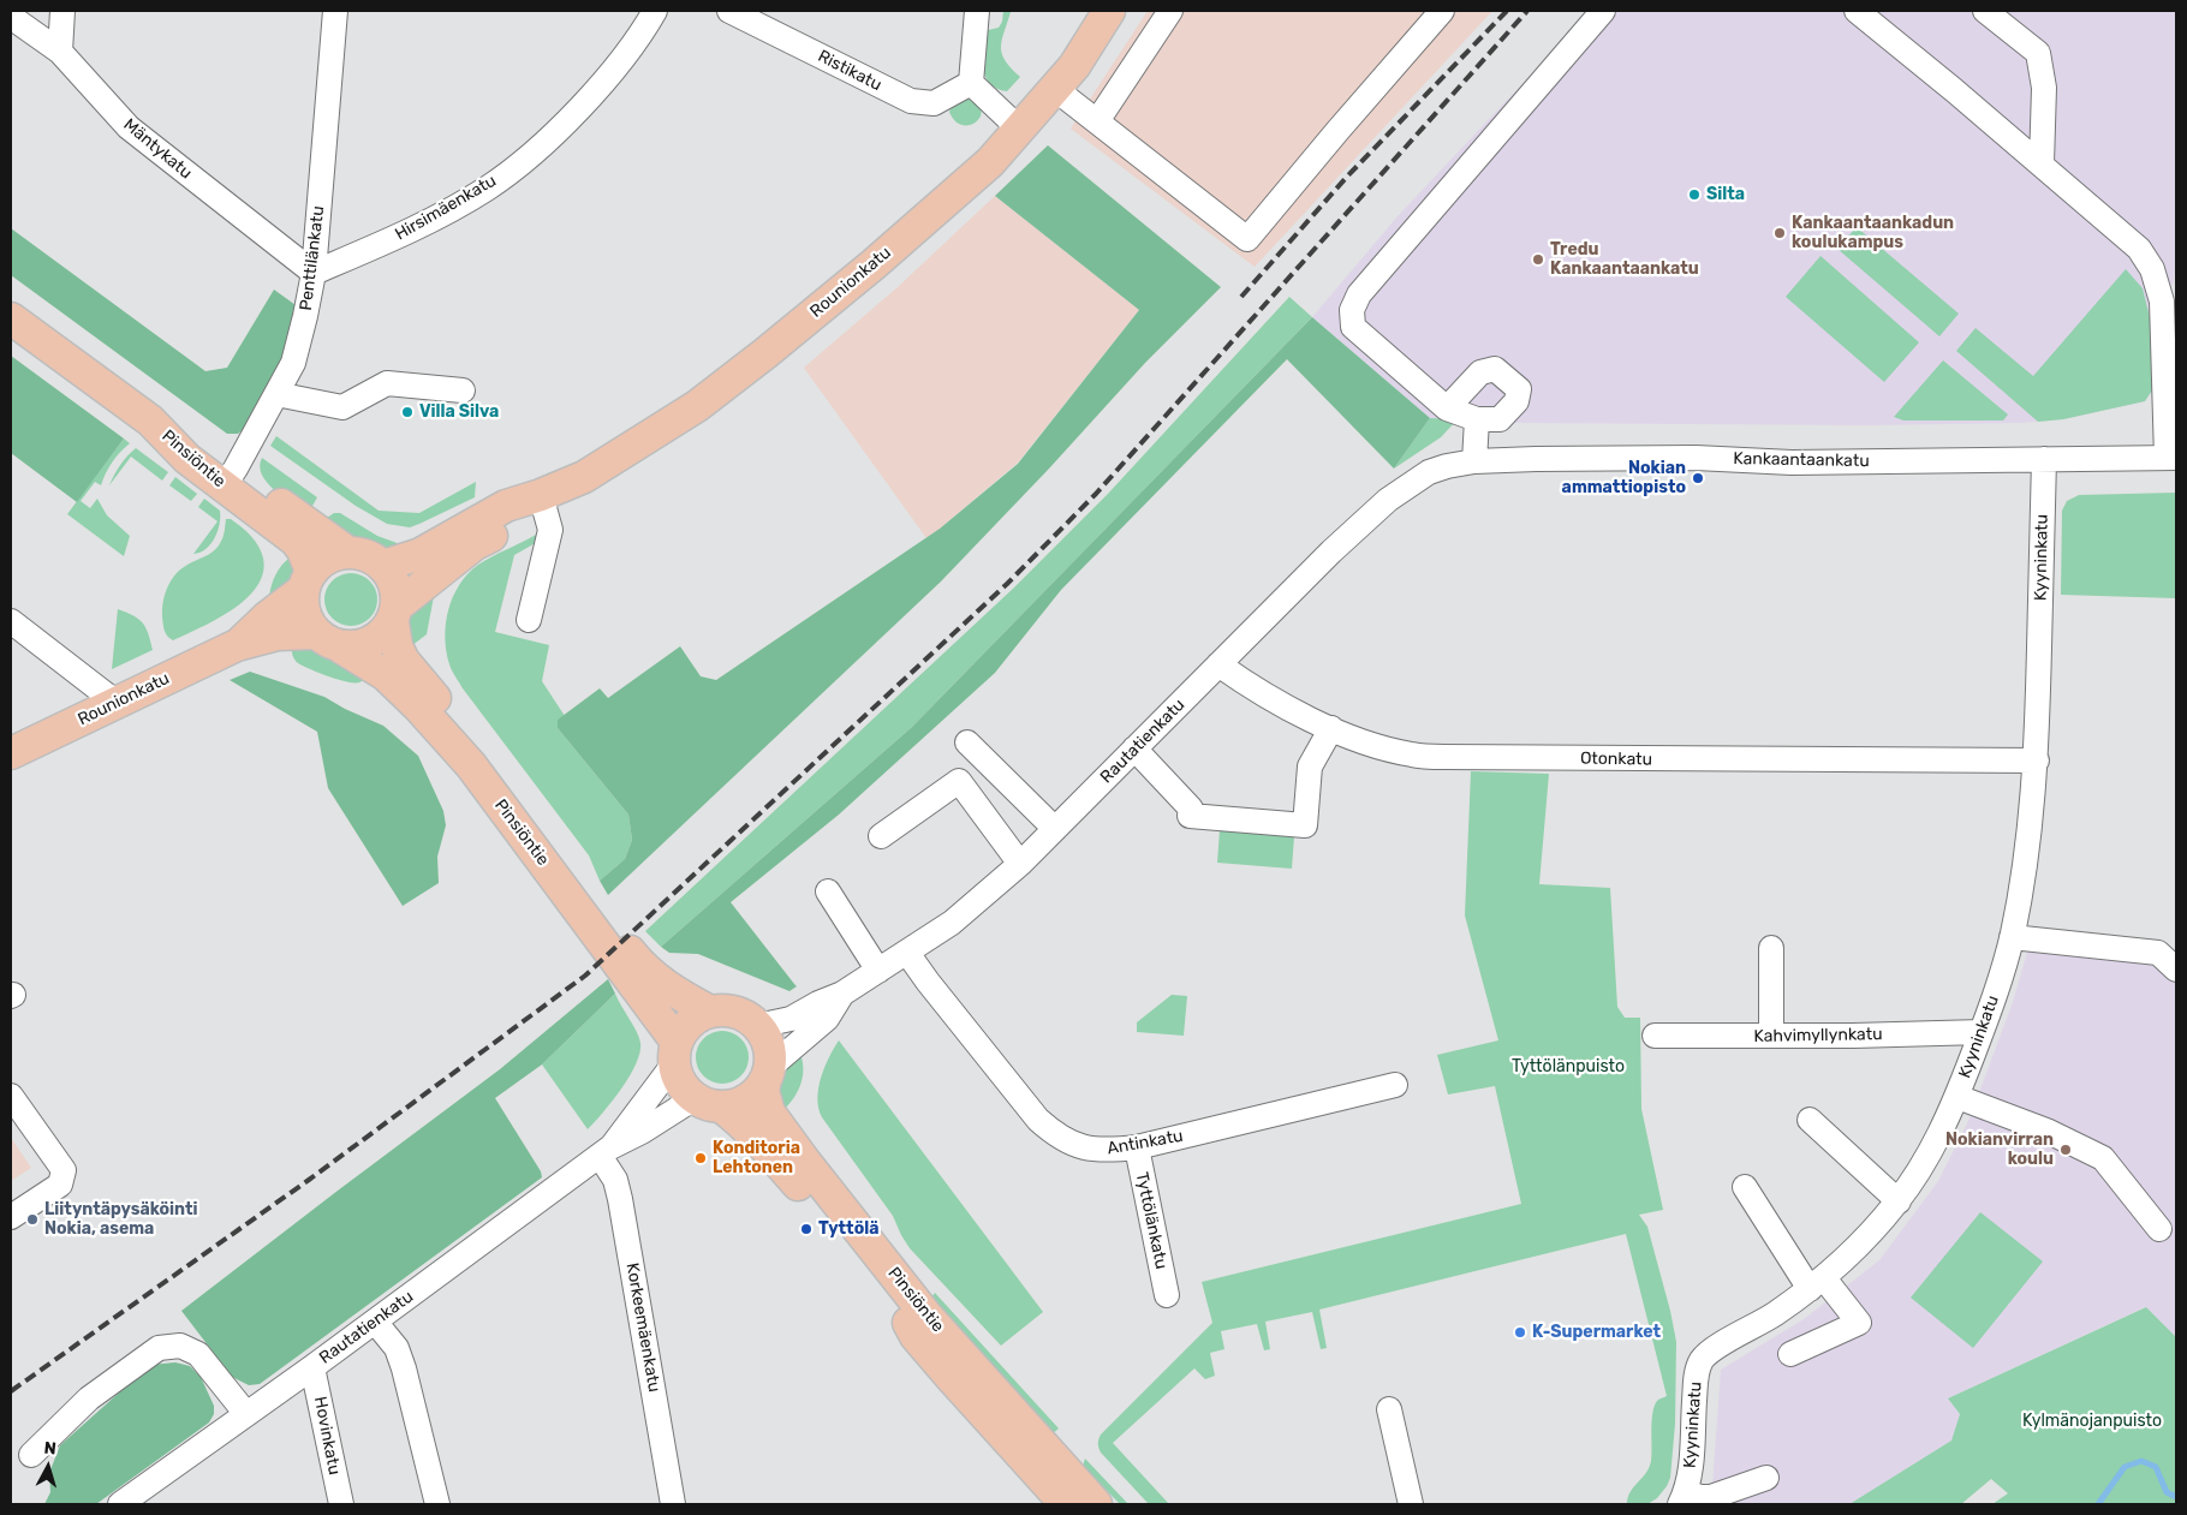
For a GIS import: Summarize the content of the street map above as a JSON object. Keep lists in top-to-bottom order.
{
  "streets": {
    "main road": ["Rounionkatu", "Pinsiöntie"],
    "street": [
      "Ristikatu",
      "Mäntykatu",
      "Hirsimäenkatu",
      "Penttilänkatu",
      "Kankaantaankatu",
      "Kyyninkatu",
      "Rautatienkatu",
      "Otonkatu",
      "Kahvimyllynkatu",
      "Antinkatu",
      "Tyttölänkatu",
      "Korkeemäenkatu",
      "Hovinkatu"
    ]
  },
  "crossings": [
    ["Mäntykatu", "Hirsimäenkatu"],
    ["Mäntykatu", "Penttilänkatu"],
    ["Hirsimäenkatu", "Penttilänkatu"],
    ["Penttilänkatu", "Pinsiöntie"],
    ["Rounionkatu", "Pinsiöntie"],
    ["Pinsiöntie", "Rautatienkatu"],
    ["Kankaantaankatu", "Kyyninkatu"],
    ["Kankaantaankatu", "Rautatienkatu"],
    ["Kyyninkatu", "Otonkatu"],
    ["Kyyninkatu", "Kahvimyllynkatu"],
    ["Rautatienkatu", "Otonkatu"],
    ["Rautatienkatu", "Antinkatu"],
    ["Rautatienkatu", "Korkeemäenkatu"],
    ["Rautatienkatu", "Hovinkatu"],
    ["Antinkatu", "Tyttölänkatu"]
  ],
  "parks": ["Tyttölänpuisto", "Kylmänojanpuisto"],
  "places": [
    "Silta",
    "Kankaantaankadun koulukampus",
    "Tredu Kankaantaankatu",
    "Villa Silva",
    "Nokian ammattiopisto",
    "Nokianvirran koulu",
    "Konditoria Lehtonen",
    "Liityntäpysäköinti Nokia, asema",
    "Tyttölä",
    "K-Supermarket"
  ],
  "north": "top"
}
